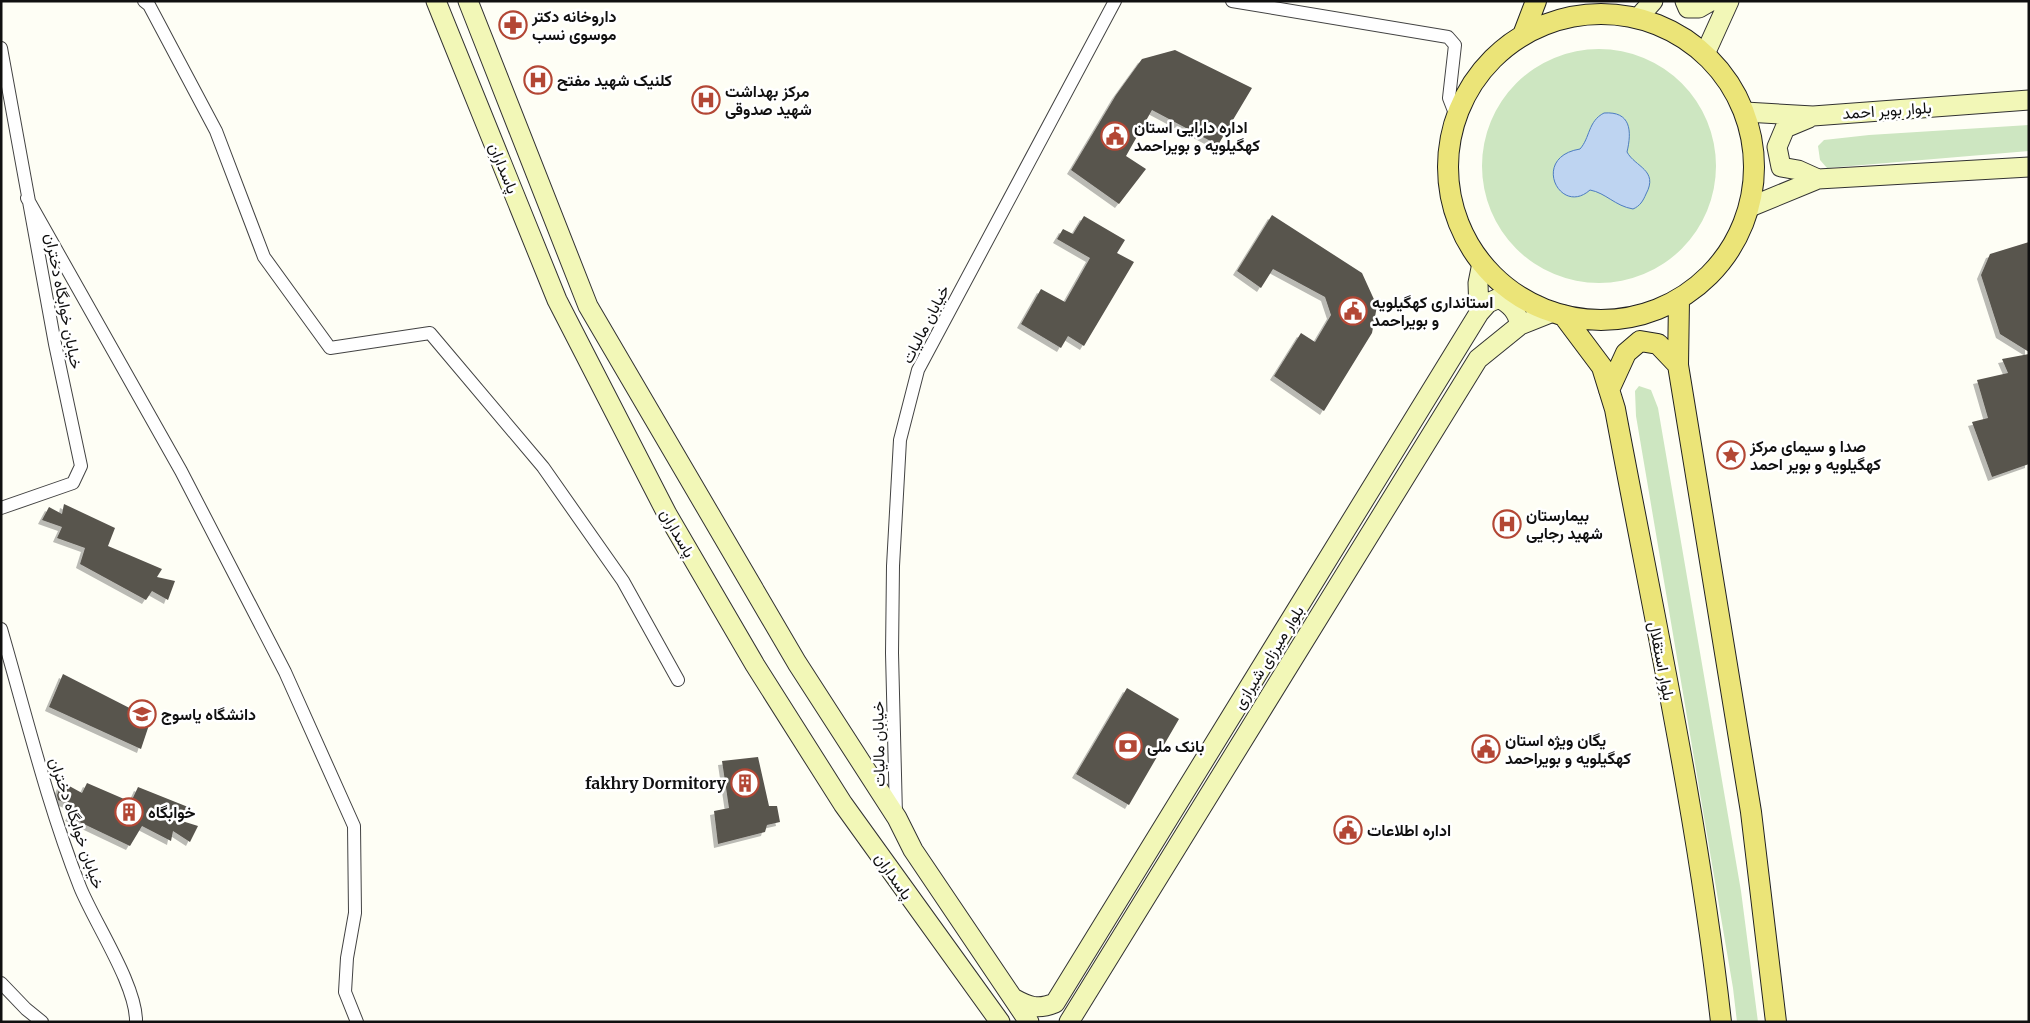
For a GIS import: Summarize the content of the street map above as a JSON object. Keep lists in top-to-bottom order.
{
  "streets": {
    "main road": [
      "بلوار بویر احمد",
      "پاسداران",
      "بلوار میرزای شیرازی",
      "بلوار استقلال"
    ],
    "street": ["خیابان خوابگاه دختران", "خیابان مالیات"]
  },
  "crossings": [
    ["پاسداران", "خیابان مالیات"],
    ["پاسداران", "بلوار میرزای شیرازی"],
    ["بلوار میرزای شیرازی", "بلوار استقلال"]
  ],
  "places": {
    "pharmacy": ["داروخانه دكتر موسوی نسب"],
    "hospital": ["کلنیک شهید مفتح", "مرکز بهداشت شهید صدوقی", "بیمارستان شهید رجایی"],
    "public building": [
      "اداره دارایی استان کهگیلویه و بویراحمد",
      "استانداری کهگیلویه و بویراحمد",
      "یگان ویژه استان کهگیلویه و بویراحمد",
      "اداره اطلاعات"
    ],
    "place": ["صدا و سیمای مرکز کهگیلویه و بویر احمد"],
    "school or university": ["دانشگاه یاسوج"],
    "bank": ["بانک ملی"],
    "building": ["fakhry Dormitory", "خوابگاه"]
  }
}
